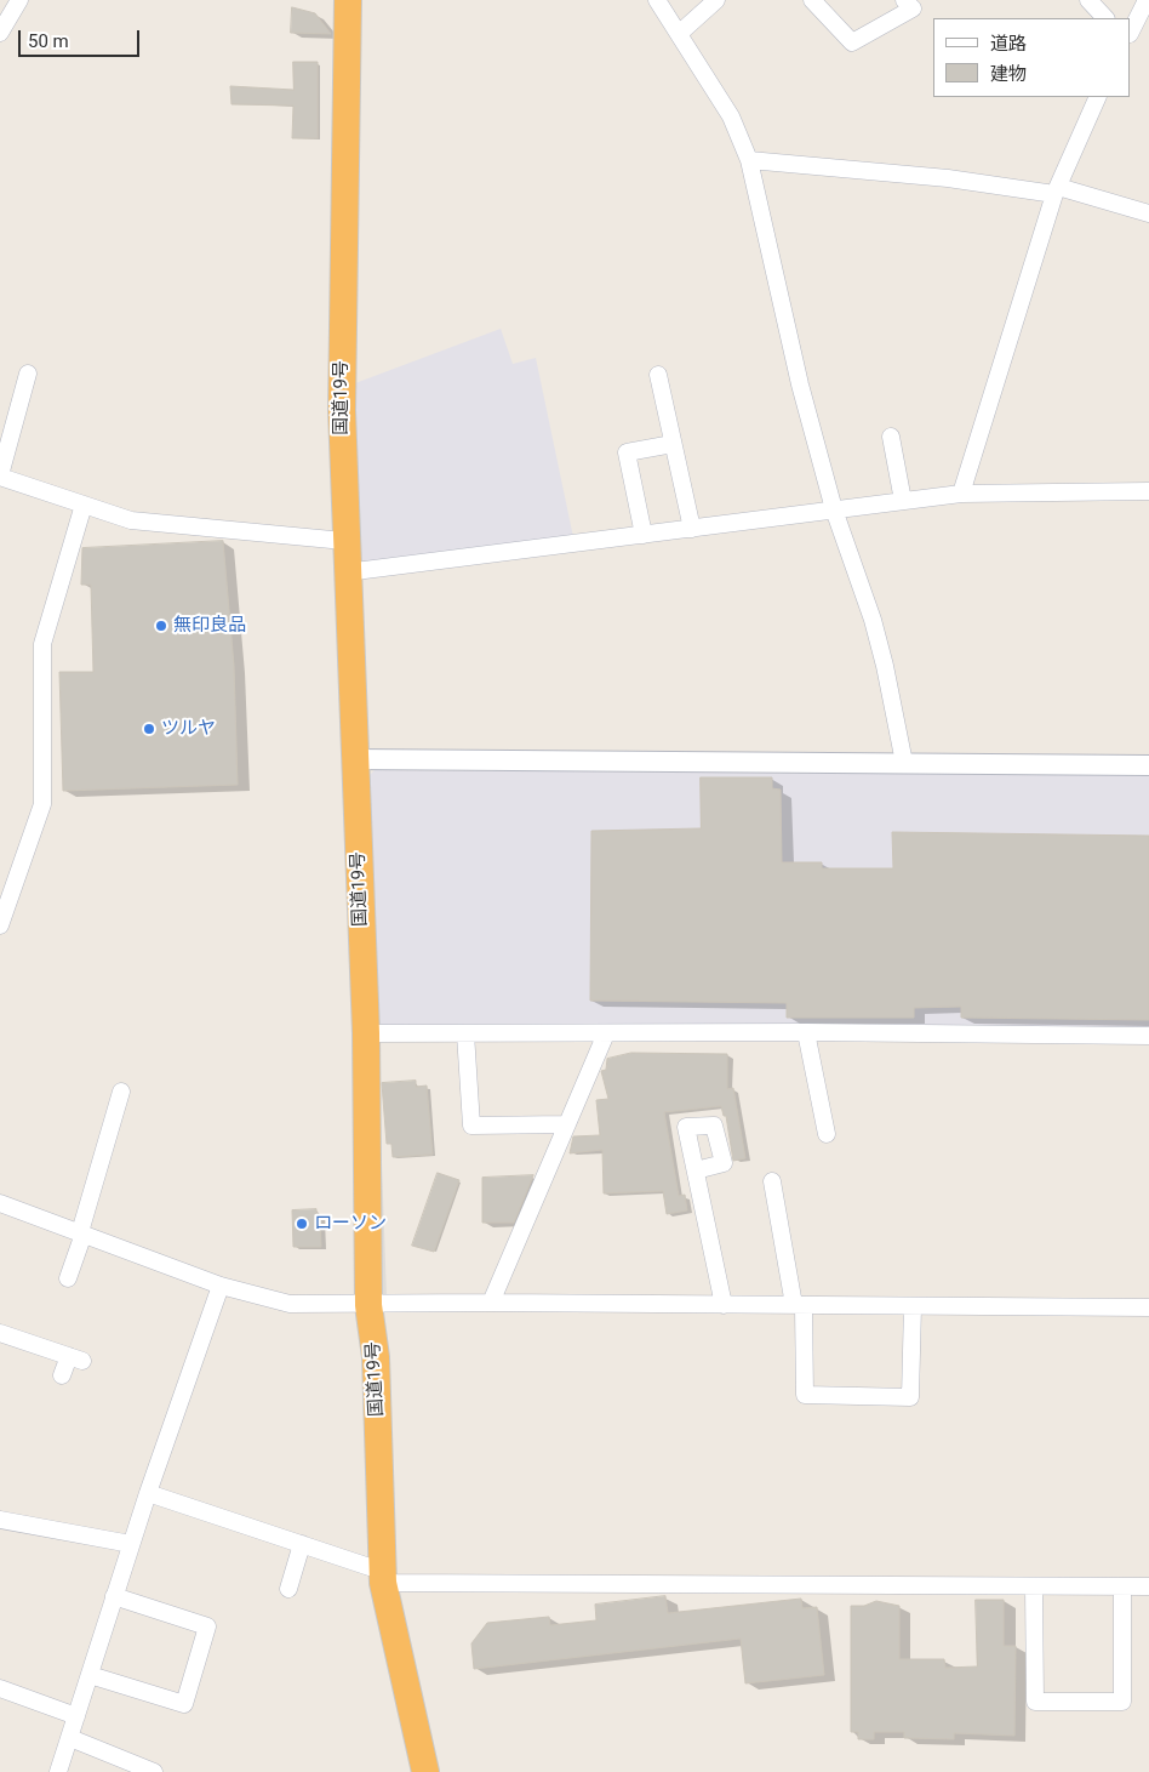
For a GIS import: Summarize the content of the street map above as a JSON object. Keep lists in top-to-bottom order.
{
  "streets": {
    "highway": ["国道19号"]
  },
  "places": ["無印良品", "ツルヤ", "ローソン"],
  "legend": ["道路", "建物"],
  "scale_bar": "50 m"
}
